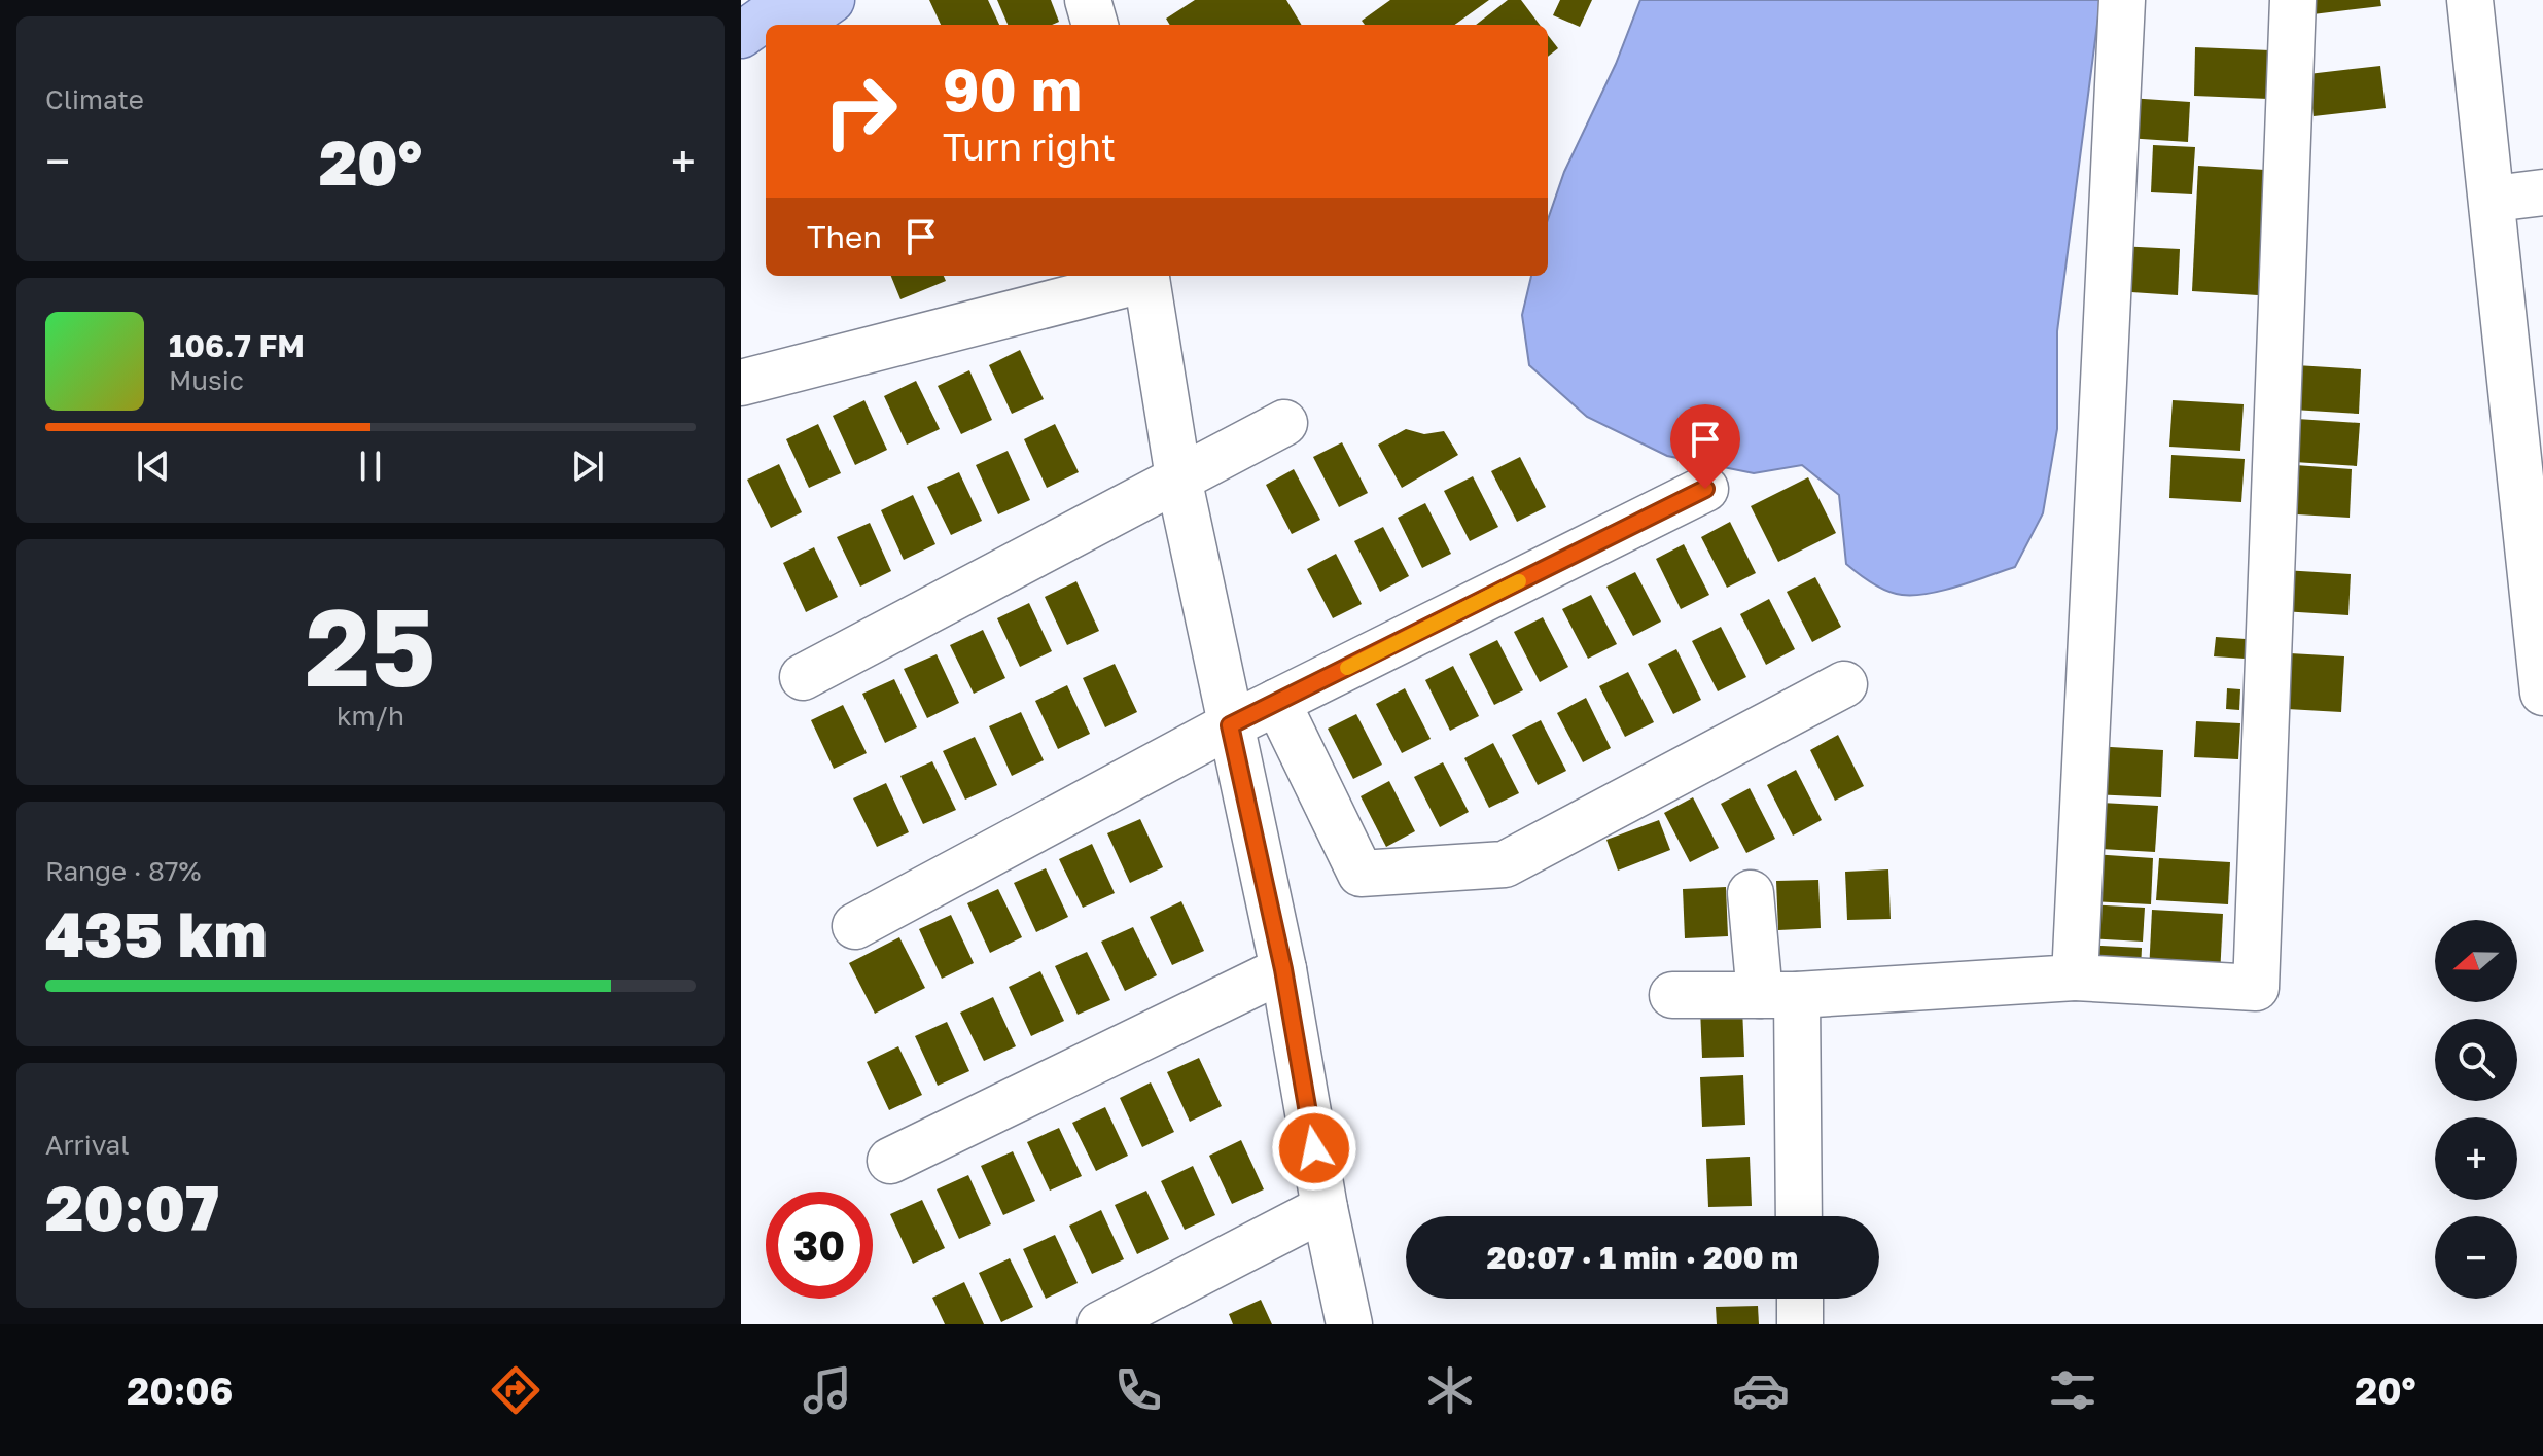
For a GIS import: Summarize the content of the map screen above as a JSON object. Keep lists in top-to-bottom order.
{
  "north": "left",
  "page": {
    "tile": [
      "Climate",
      ["25", "km/h"],
      ["Range · 87%", "435 km"],
      ["Arrival", "20:07"]
    ],
    "turn": ["90 m", "Turn right"],
    "heat": ["−", "20°", "+"],
    "then": "Then",
    "song": ["106.7 FM", "Music"],
    "map_buttons": ["+", "−"],
    "limit": "30",
    "trip": "20:07 · 1 min · 200 m",
    "tabs": ["20:06", "20°"]
  }
}
